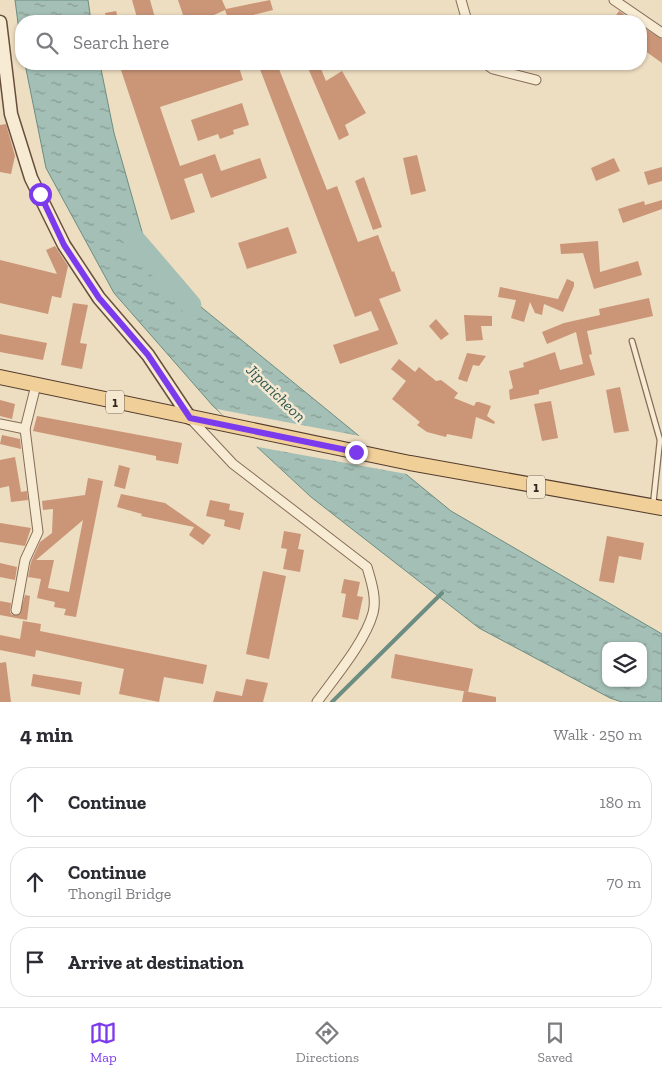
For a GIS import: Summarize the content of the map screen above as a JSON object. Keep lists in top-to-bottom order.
{
  "streets": {
    "main road": ["1"]
  },
  "water": ["Jiparicheon"],
  "page": {
    "search": "Search here",
    "heading": ["4 min", "Walk · 250 m"],
    "list": [
      ["Continue", "180 m"],
      ["Continue", "Thongil Bridge", "70 m"],
      "Arrive at destination"
    ],
    "nav": ["Map", "Directions", "Saved"]
  }
}
